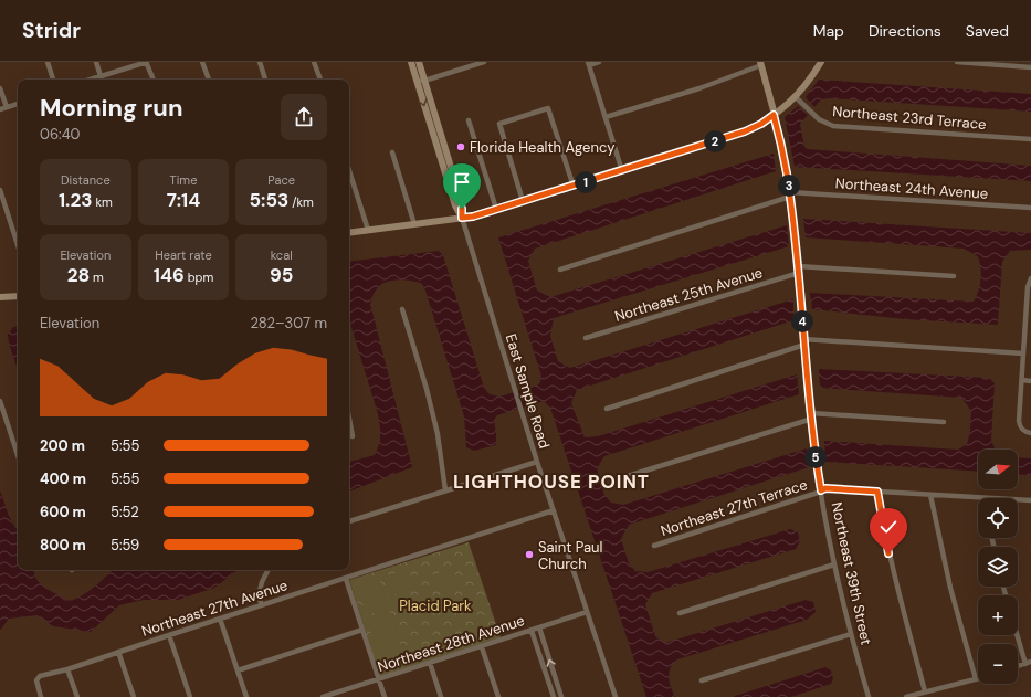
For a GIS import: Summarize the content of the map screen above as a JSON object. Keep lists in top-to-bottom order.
{
  "streets": {
    "street": [
      "Northeast 23rd Terrace",
      "Northeast 24th Avenue",
      "Northeast 25th Avenue",
      "East Sample Road",
      "Northeast 27th Terrace",
      "Northeast 39th Street",
      "Northeast 27th Avenue",
      "Northeast 28th Avenue"
    ]
  },
  "crossings": [
    ["Northeast 24th Avenue", "Northeast 39th Street"],
    ["Northeast 25th Avenue", "Northeast 39th Street"],
    ["East Sample Road", "Northeast 27th Avenue"],
    ["East Sample Road", "Northeast 28th Avenue"],
    ["Northeast 27th Terrace", "Northeast 39th Street"]
  ],
  "districts": ["LIGHTHOUSE POINT"],
  "parks": ["Placid Park"],
  "places": ["Florida Health Agency", "Saint Paul Church"],
  "north": "right",
  "page": {
    "header": "Stridr",
    "nav": ["Map", "Directions", "Saved"],
    "heading": ["Morning run", "06:40"],
    "pins": [
      "2",
      "1",
      "3",
      "4",
      "5"
    ],
    "stats": [
      ["Distance", "1.23 km"],
      ["Time", "7:14"],
      ["Pace", "5:53 /km"],
      ["Elevation", "28 m"],
      ["Heart rate", "146 bpm"],
      ["kcal", "95"]
    ],
    "chart": ["Elevation", "282–307 m"],
    "list": [
      {
        "name": "200 m",
        "note": "5:55"
      },
      {
        "name": "400 m",
        "note": "5:55"
      },
      {
        "name": "600 m",
        "note": "5:52"
      },
      {
        "name": "800 m",
        "note": "5:59"
      }
    ],
    "map_buttons": ["+", "−"]
  }
}
